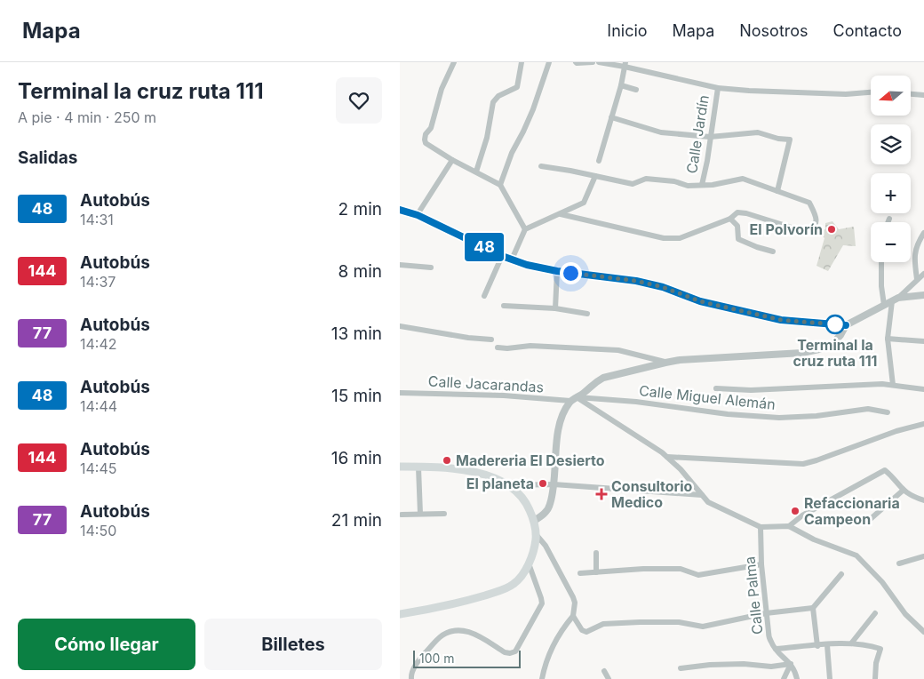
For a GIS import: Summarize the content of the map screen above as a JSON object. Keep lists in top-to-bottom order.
{
  "streets": {
    "street": [
      "Calle Jardín",
      "Calle Jacarandas",
      "Calle Miguel Alemán",
      "Calle Palma"
    ]
  },
  "crossings": [
    ["Calle Jacarandas", "Calle Miguel Alemán"]
  ],
  "places": {
    "other": [
      "El Polvorín",
      "Terminal la cruz ruta 111",
      "Madereria El Desierto",
      "El planeta",
      "Refaccionaria Campeon"
    ],
    "health": ["Consultorio Medico"]
  },
  "lines": ["bus line 48"],
  "scale_bar": "100 m",
  "north": "left",
  "page": {
    "header": "Mapa",
    "nav": [
      "Inicio",
      "Mapa",
      "Nosotros",
      "Contacto"
    ],
    "heading": [
      ["Terminal la cruz ruta 111", "A pie · 4 min · 250 m"],
      "Salidas"
    ],
    "on_map": "48",
    "map_buttons": ["+", "−"],
    "list": [
      {
        "mark": "48",
        "name": "Autobús",
        "note": "14:31",
        "value": "2 min"
      },
      {
        "mark": "144",
        "name": "Autobús",
        "note": "14:37",
        "value": "8 min"
      },
      {
        "mark": "77",
        "name": "Autobús",
        "note": "14:42",
        "value": "13 min"
      },
      {
        "mark": "48",
        "name": "Autobús",
        "note": "14:44",
        "value": "15 min"
      },
      {
        "mark": "144",
        "name": "Autobús",
        "note": "14:45",
        "value": "16 min"
      },
      {
        "mark": "77",
        "name": "Autobús",
        "note": "14:50",
        "value": "21 min"
      }
    ],
    "buttons": ["Cómo llegar", "Billetes"],
    "scale": "100 m"
  }
}
